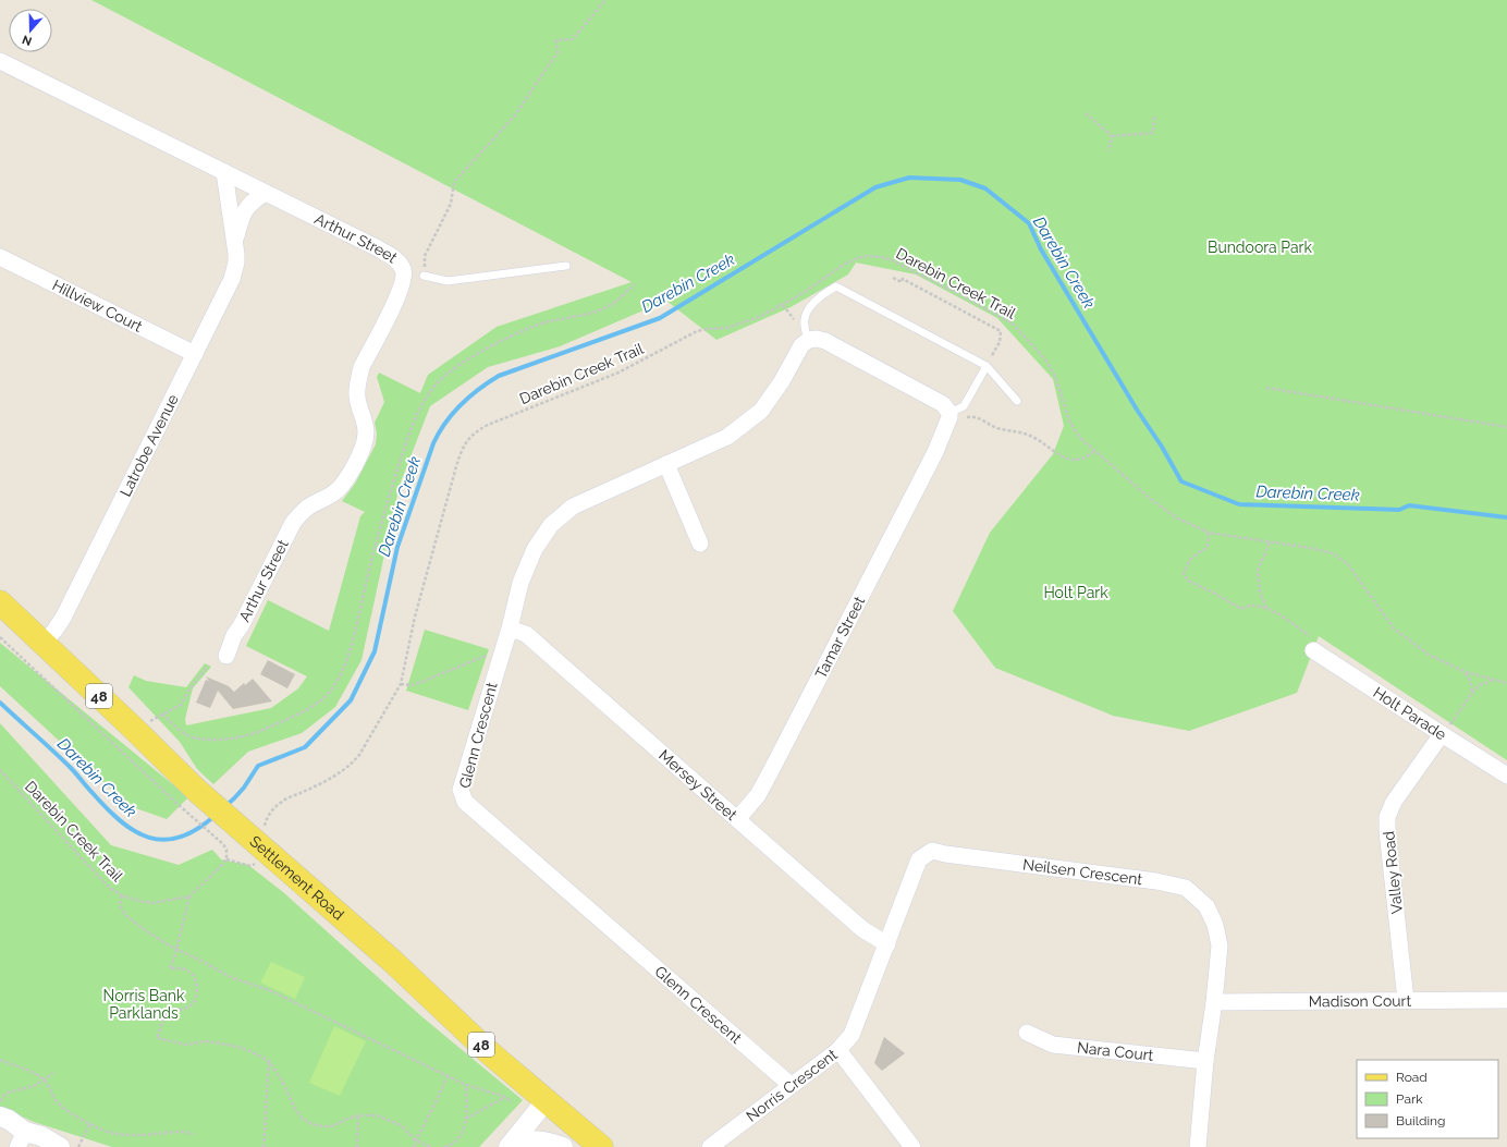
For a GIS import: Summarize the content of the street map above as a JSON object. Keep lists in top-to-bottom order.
{
  "streets": {
    "main road": ["48", "Settlement Road"],
    "street": [
      "Arthur Street",
      "Hillview Court",
      "Latrobe Avenue",
      "Tamar Street",
      "Holt Parade",
      "Glenn Crescent",
      "Mersey Street",
      "Neilsen Crescent",
      "Valley Road",
      "Madison Court",
      "Nara Court",
      "Norris Crescent"
    ],
    "path": ["Darebin Creek Trail"]
  },
  "crossings": [
    ["Arthur Street", "Latrobe Avenue"],
    ["Hillview Court", "Latrobe Avenue"],
    ["Latrobe Avenue", "Settlement Road"],
    ["Tamar Street", "Mersey Street"],
    ["Holt Parade", "Valley Road"],
    ["Glenn Crescent", "Mersey Street"],
    ["Glenn Crescent", "Norris Crescent"],
    ["Mersey Street", "Neilsen Crescent"],
    ["Neilsen Crescent", "Madison Court"],
    ["Neilsen Crescent", "Nara Court"],
    ["Neilsen Crescent", "Norris Crescent"],
    ["Valley Road", "Madison Court"]
  ],
  "water": ["Darebin Creek"],
  "parks": ["Bundoora Park", "Holt Park", "Norris Bank Parklands"],
  "legend": ["Road", "Park", "Building"],
  "north": "bottom"
}
